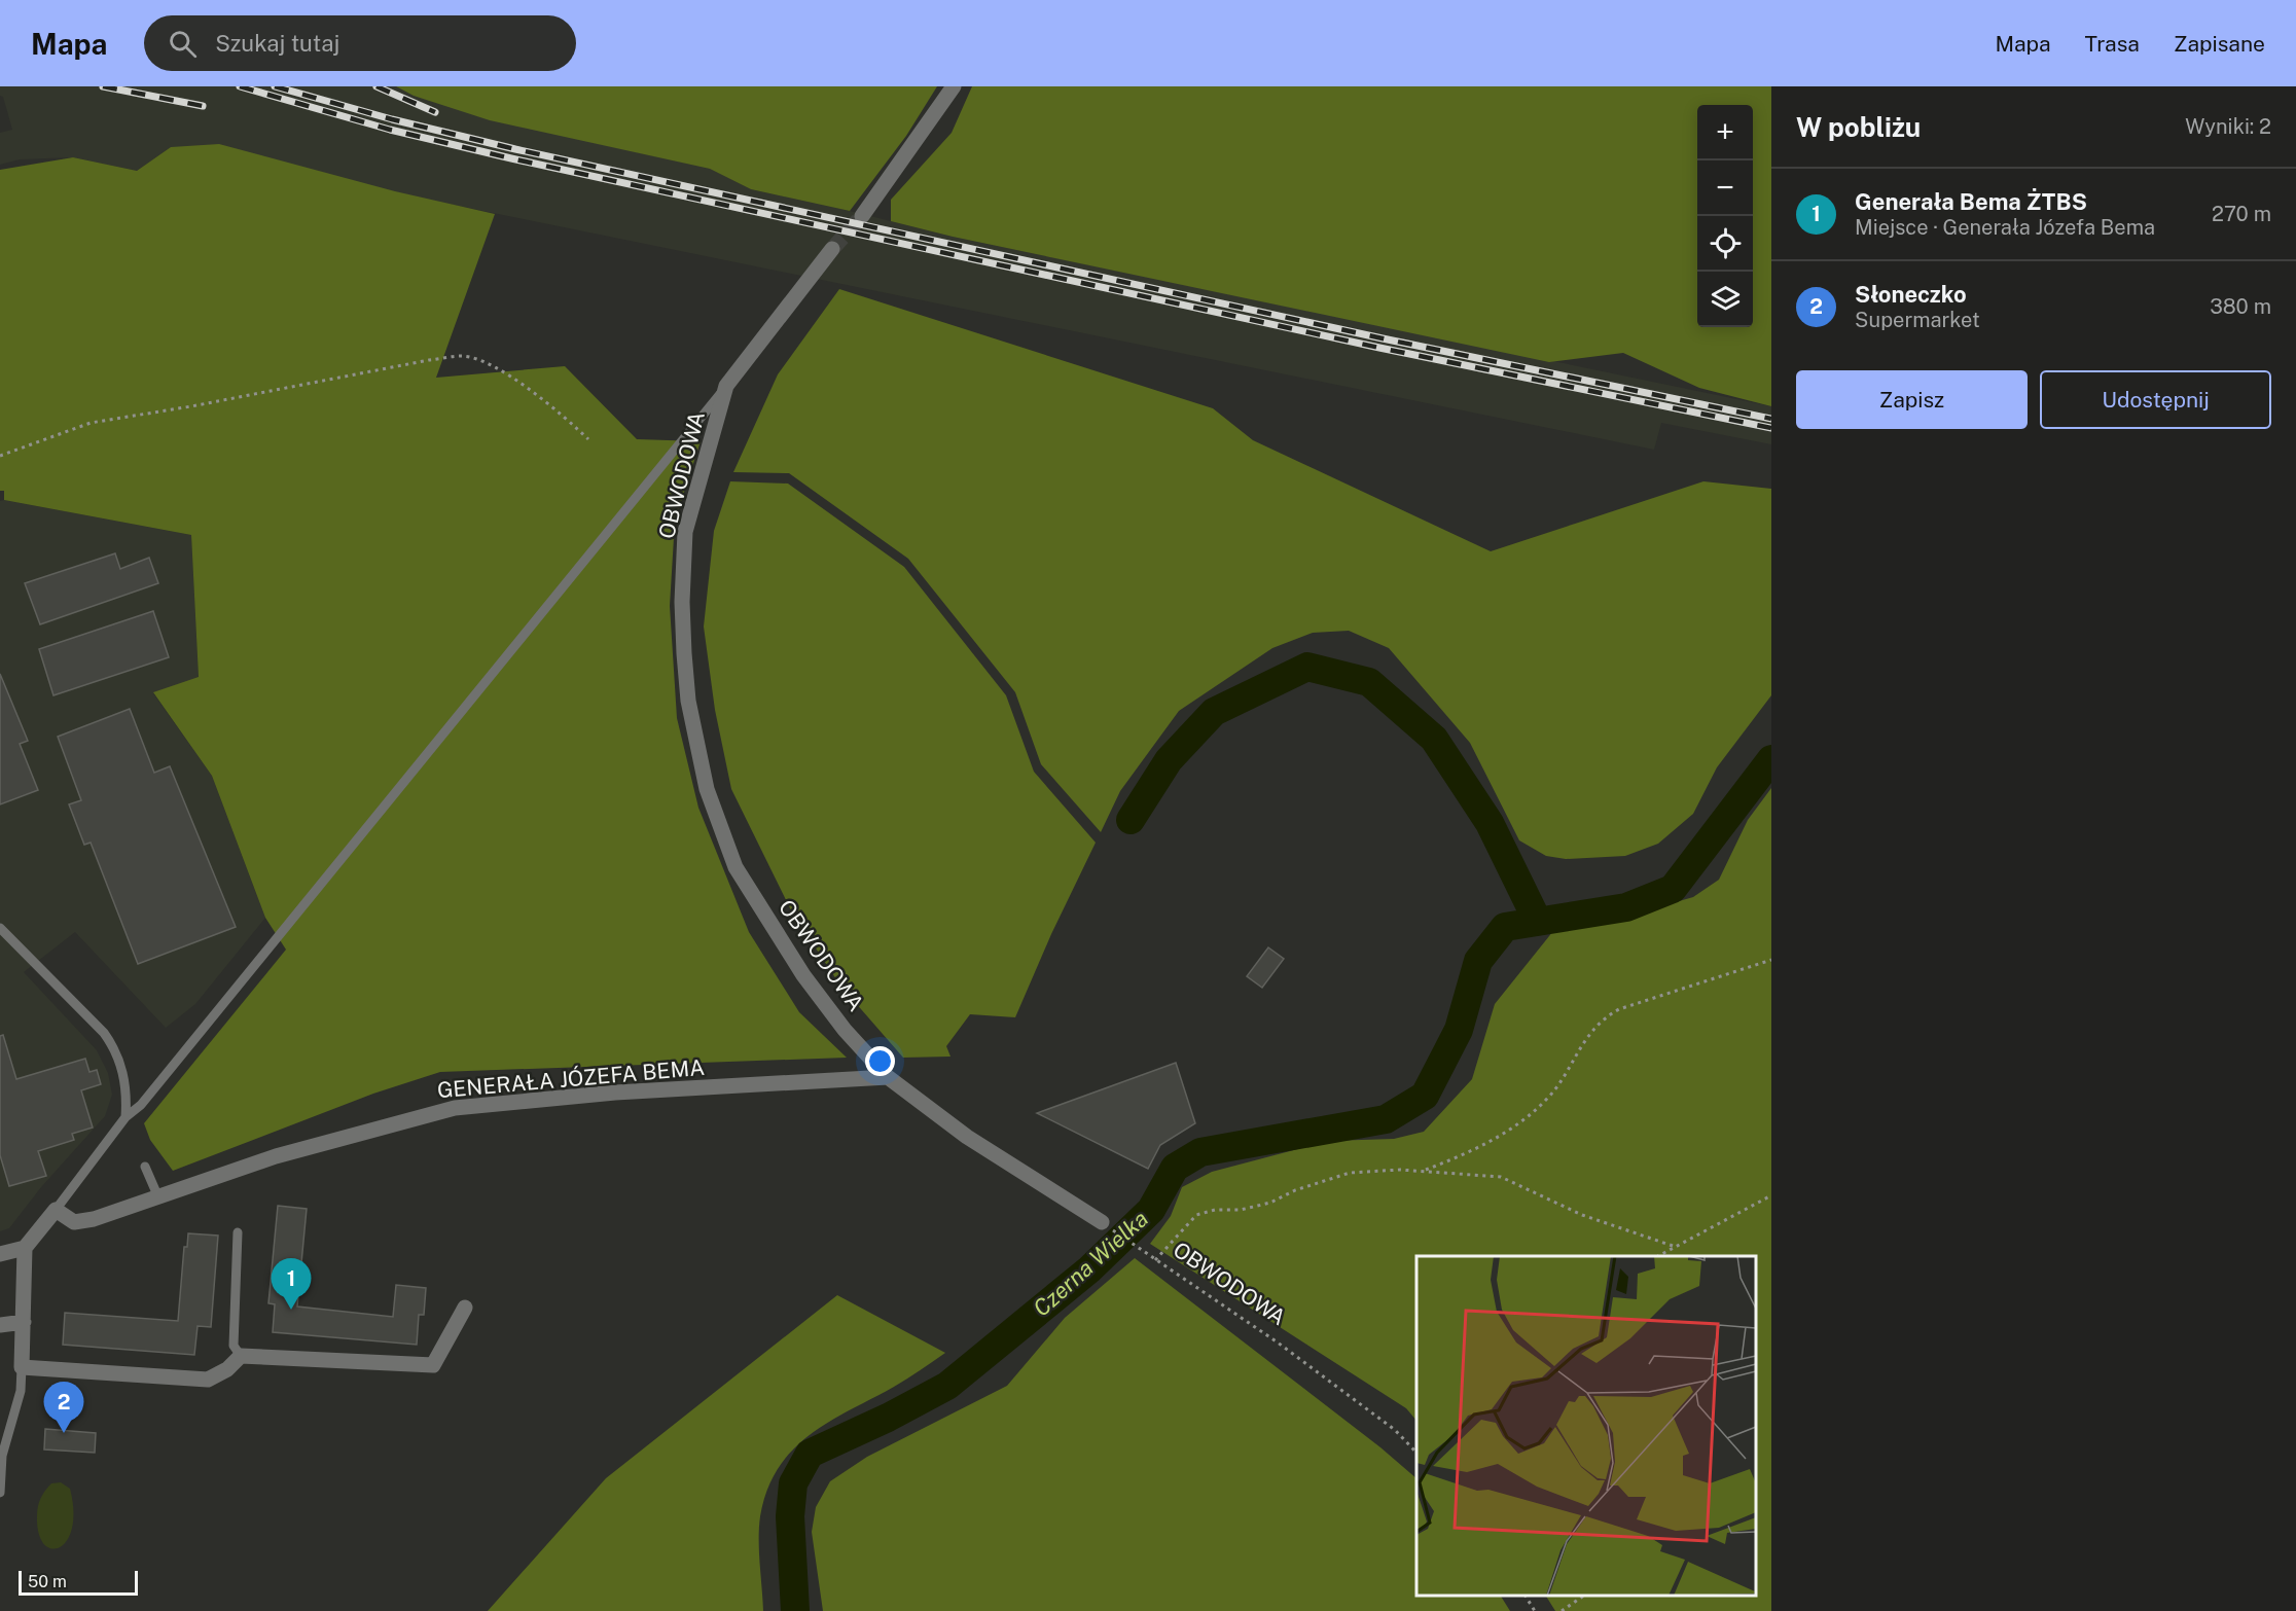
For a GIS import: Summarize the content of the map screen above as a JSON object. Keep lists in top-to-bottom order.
{
  "streets": {
    "street": ["OBWODOWA", "GENERAŁA JÓZEFA BEMA"]
  },
  "crossings": [
    ["OBWODOWA", "GENERAŁA JÓZEFA BEMA"]
  ],
  "water": ["Czerna Wielka"],
  "scale_bar": "50 m",
  "page": {
    "header": "Mapa",
    "search": "Szukaj tutaj",
    "nav": ["Mapa", "Trasa", "Zapisane"],
    "heading": ["W pobliżu", "Wyniki: 2"],
    "map_buttons": ["+", "−"],
    "list": [
      {
        "mark": "1",
        "name": "Generała Bema ŻTBS",
        "note": "Miejsce · Generała Józefa Bema",
        "value": "270 m"
      },
      {
        "mark": "2",
        "name": "Słoneczko",
        "note": "Supermarket",
        "value": "380 m"
      }
    ],
    "buttons": ["Zapisz", "Udostępnij"],
    "pins": ["1", "2"],
    "scale": "50 m"
  }
}
